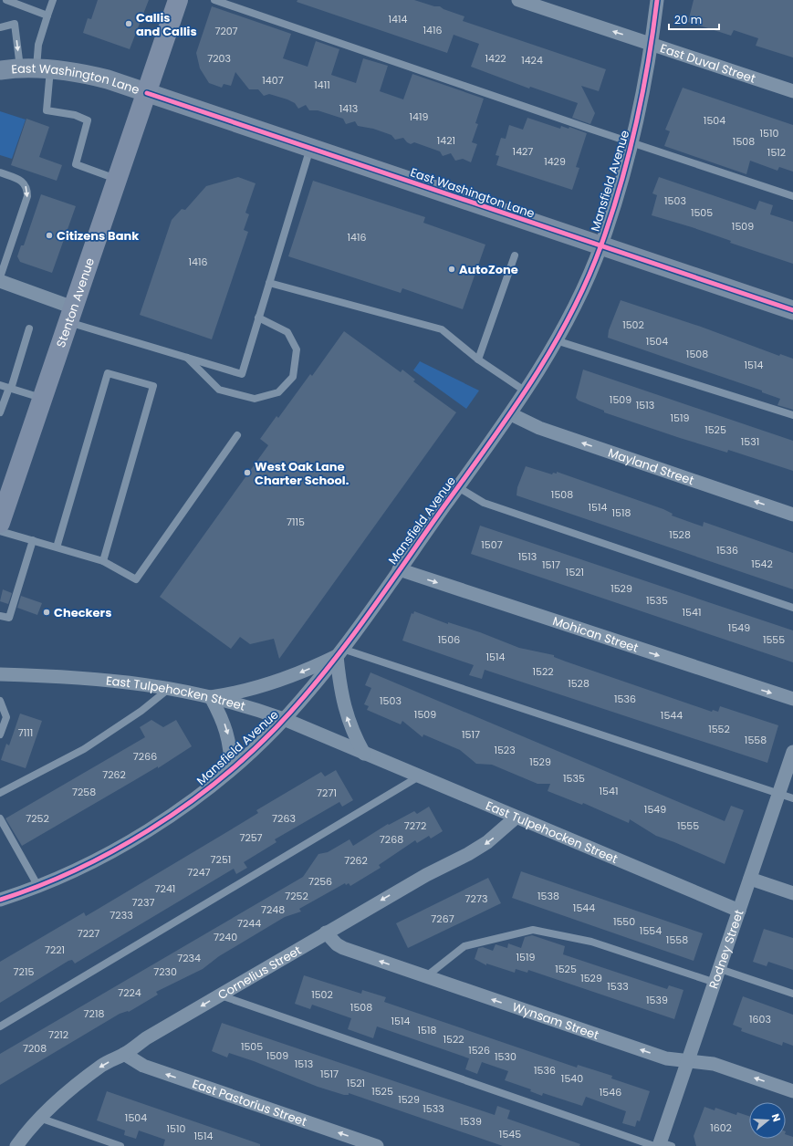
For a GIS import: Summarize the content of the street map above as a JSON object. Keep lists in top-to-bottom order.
{
  "streets": {
    "main road": ["East Washington Lane", "Stenton Avenue"],
    "street": [
      "East Duval Street",
      "Mansfield Avenue",
      "Mayland Street",
      "Mohican Street",
      "East Tulpehocken Street",
      "Rodney Street",
      "Cornelius Street",
      "Wynsam Street",
      "East Pastorius Street"
    ]
  },
  "crossings": [
    ["East Duval Street", "Mansfield Avenue"],
    ["East Washington Lane", "Mansfield Avenue"],
    ["East Washington Lane", "Stenton Avenue"],
    ["Mansfield Avenue", "Mayland Street"],
    ["Mansfield Avenue", "Mohican Street"],
    ["Mansfield Avenue", "East Tulpehocken Street"],
    ["East Tulpehocken Street", "Rodney Street"],
    ["East Tulpehocken Street", "Cornelius Street"],
    ["Rodney Street", "Wynsam Street"],
    ["Cornelius Street", "Wynsam Street"],
    ["Cornelius Street", "East Pastorius Street"]
  ],
  "one_way": [
    "East Duval Street",
    "Mayland Street",
    "Mohican Street",
    "Cornelius Street",
    "Wynsam Street",
    "East Pastorius Street"
  ],
  "places": [
    "Callis and Callis",
    "Citizens Bank",
    "AutoZone",
    "West Oak Lane Charter School.",
    "Checkers"
  ],
  "house_numbers": [
    "1414",
    "1416",
    "7207",
    "7203",
    "1422",
    "1424",
    "1407",
    "1411",
    "1413",
    "1419",
    "1504",
    "1510",
    "1421",
    "1508",
    "1427",
    "1512",
    "1429",
    "1503",
    "1505",
    "1509",
    "1416",
    "1416",
    "1502",
    "1504",
    "1508",
    "1514",
    "1509",
    "1513",
    "1519",
    "1525",
    "1531",
    "1508",
    "1514",
    "1518",
    "7115",
    "1528",
    "1507",
    "1536",
    "1513",
    "1542",
    "1517",
    "1521",
    "1529",
    "1535",
    "1541",
    "1549",
    "1506",
    "1555",
    "1514",
    "1522",
    "1528",
    "1536",
    "1503",
    "1509",
    "1544",
    "1552",
    "7111",
    "1517",
    "1558",
    "1523",
    "7266",
    "1529",
    "7262",
    "1535",
    "1541",
    "7258",
    "7271",
    "1549",
    "7252",
    "7263",
    "7272",
    "1555",
    "7257",
    "7268",
    "7251",
    "7262",
    "7247",
    "7256",
    "7241",
    "7252",
    "1538",
    "7273",
    "7237",
    "1544",
    "7248",
    "7233",
    "7267",
    "1550",
    "7244",
    "1554",
    "7227",
    "7240",
    "1558",
    "7221",
    "1519",
    "7234",
    "1525",
    "7215",
    "7230",
    "1529",
    "1533",
    "7224",
    "1502",
    "1539",
    "1508",
    "7218",
    "1603",
    "1514",
    "1518",
    "7212",
    "1522",
    "1505",
    "7208",
    "1526",
    "1509",
    "1530",
    "1513",
    "1536",
    "1517",
    "1540",
    "1521",
    "1525",
    "1546",
    "1529",
    "1533",
    "1504",
    "1539",
    "1602",
    "1510",
    "1545",
    "1514"
  ],
  "scale_bar": "20 m",
  "north": "right"
}
